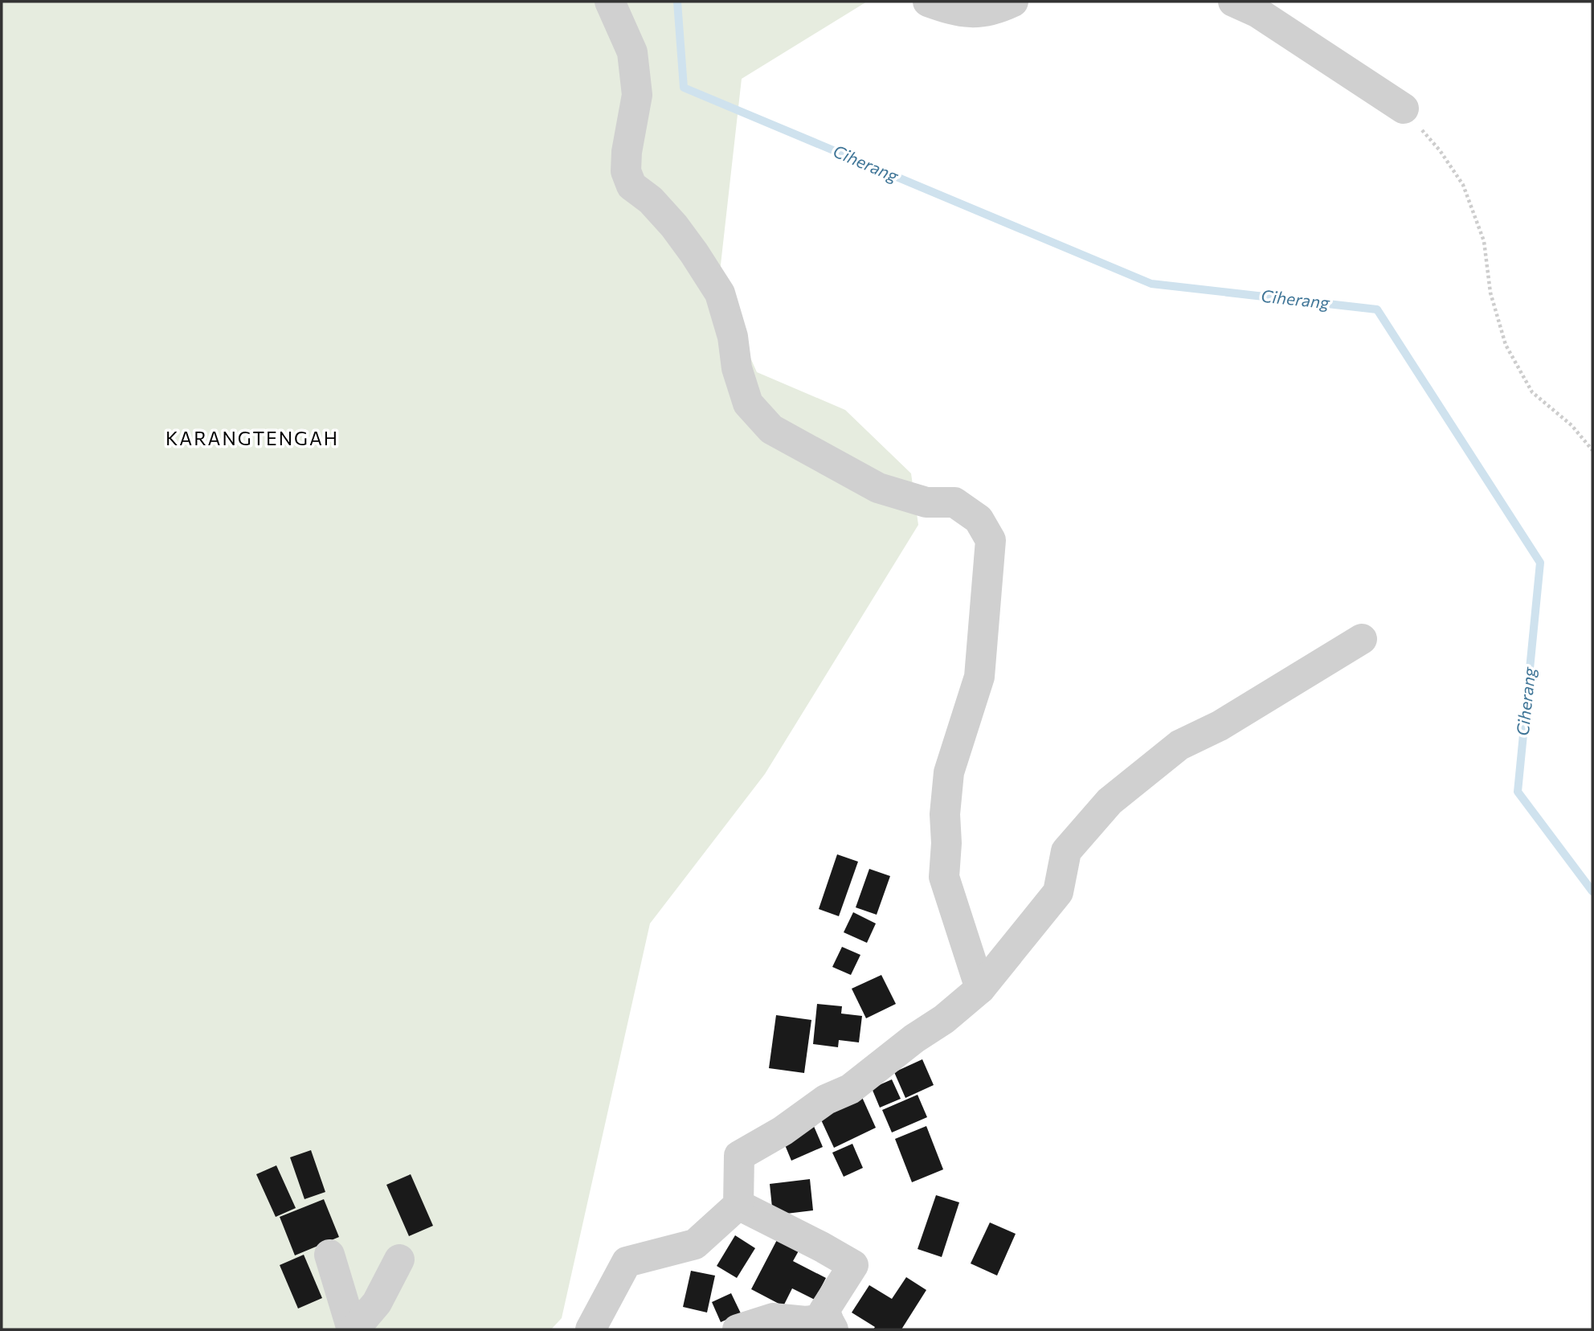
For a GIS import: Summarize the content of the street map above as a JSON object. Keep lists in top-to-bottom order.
{
  "districts": ["KARANGTENGAH"],
  "water": ["Ciherang"]
}
